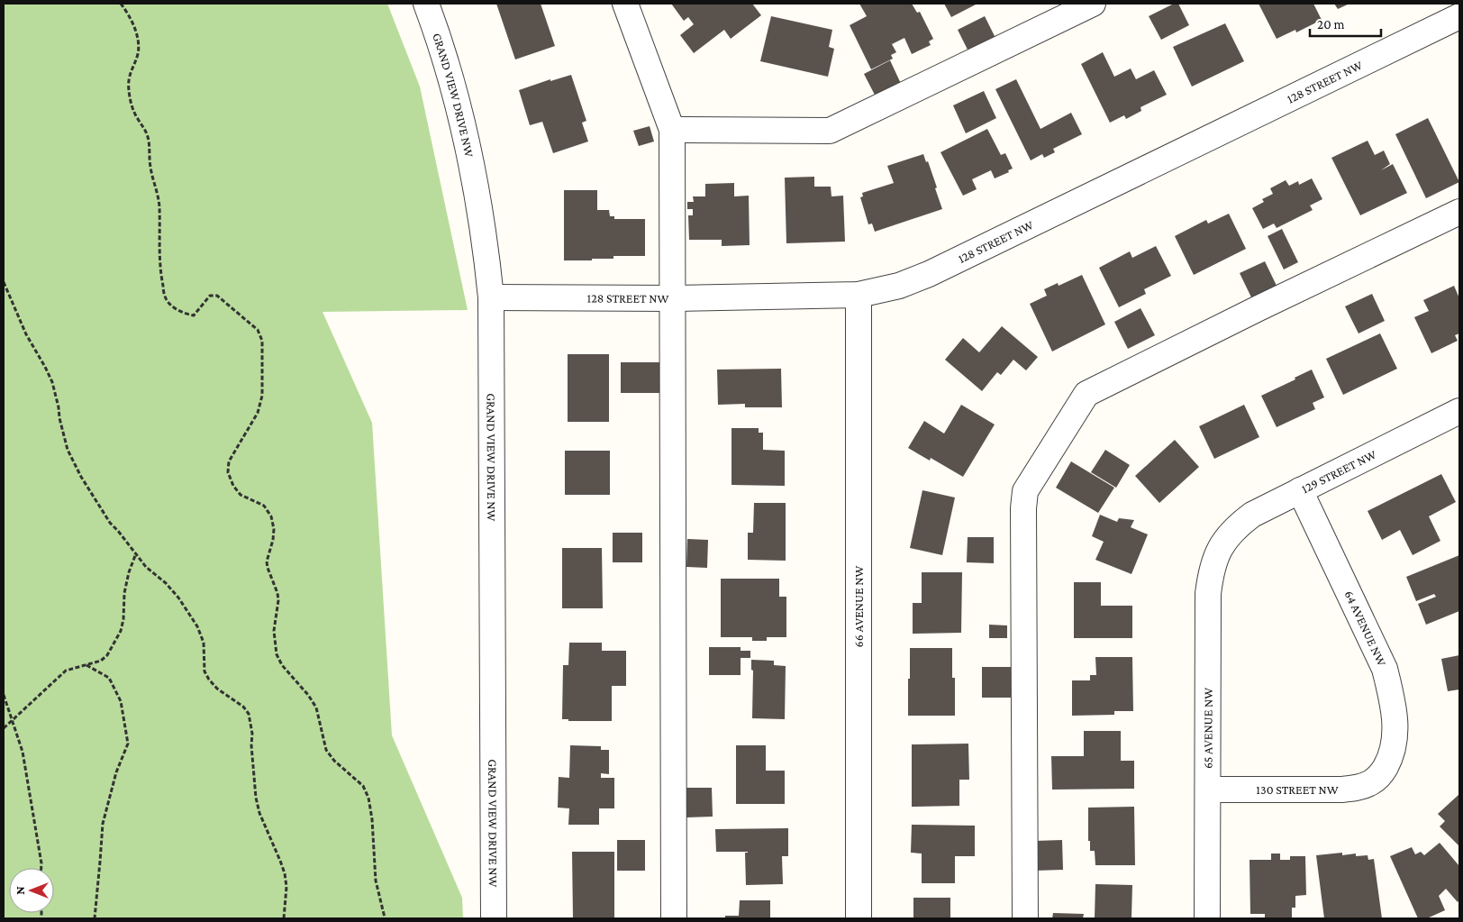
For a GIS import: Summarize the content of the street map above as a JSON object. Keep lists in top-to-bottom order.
{
  "streets": {
    "street": [
      "128 STREET NW",
      "GRAND VIEW DRIVE NW",
      "129 STREET NW",
      "66 AVENUE NW",
      "64 AVENUE NW",
      "65 AVENUE NW",
      "130 STREET NW"
    ]
  },
  "crossings": [
    ["128 STREET NW", "GRAND VIEW DRIVE NW"],
    ["128 STREET NW", "66 AVENUE NW"],
    ["129 STREET NW", "64 AVENUE NW"],
    ["129 STREET NW", "65 AVENUE NW"],
    ["64 AVENUE NW", "130 STREET NW"],
    ["65 AVENUE NW", "130 STREET NW"]
  ],
  "scale_bar": "20 m",
  "north": "left"
}
